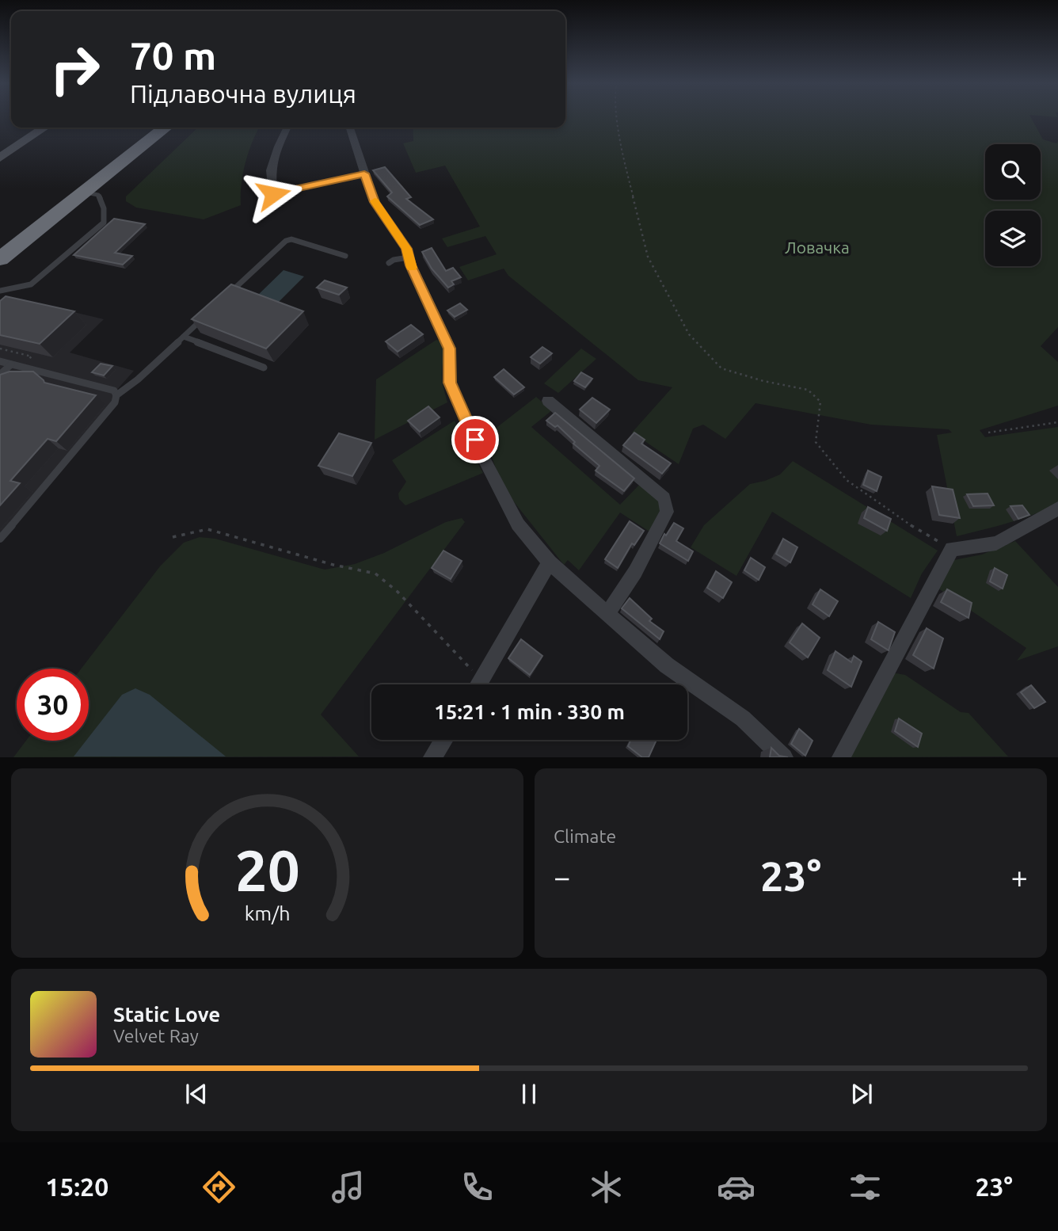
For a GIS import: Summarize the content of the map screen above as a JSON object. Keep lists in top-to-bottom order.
{
  "parks": ["Ловачка"],
  "page": {
    "turn": ["70 m", "Підлавочна вулиця"],
    "limit": "30",
    "trip": "15:21 · 1 min · 330 m",
    "tile": "Climate",
    "heat": ["−", "23°", "+"],
    "song": ["Static Love", "Velvet Ray"],
    "tabs": ["15:20", "23°"],
    "gauge": ["20", "km/h"]
  }
}
